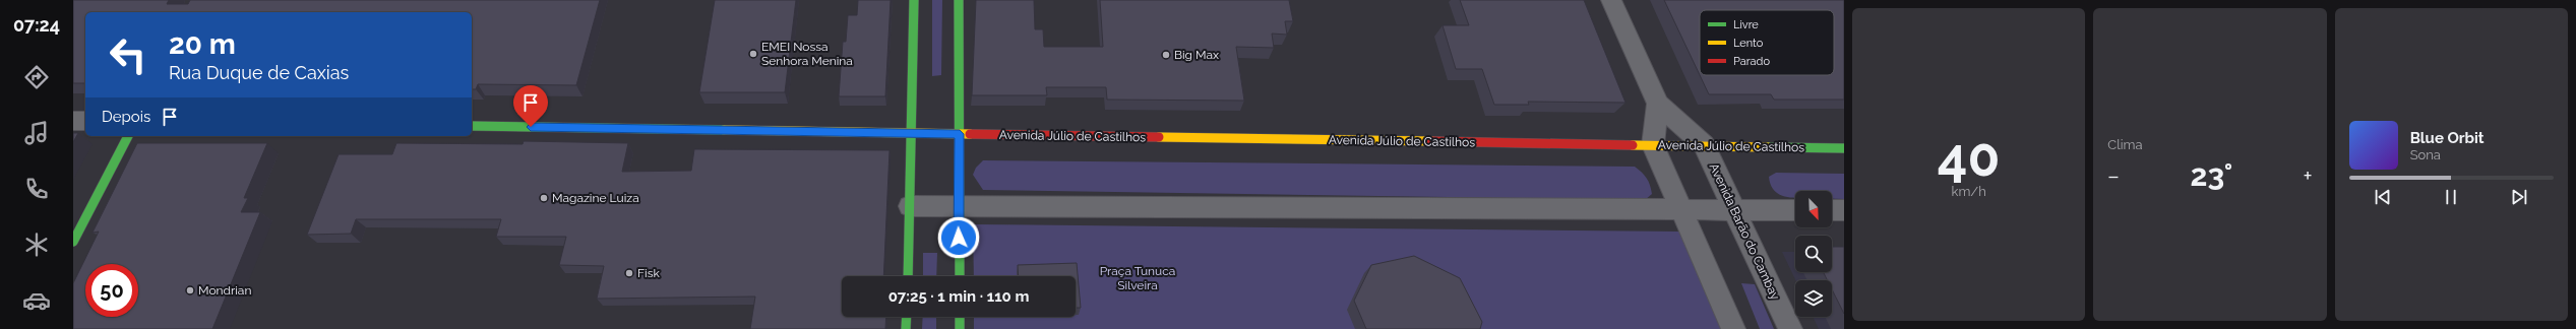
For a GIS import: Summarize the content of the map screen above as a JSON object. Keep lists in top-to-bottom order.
{
  "streets": {
    "street": ["Avenida Júlio de Castilhos", "Avenida Barão do Cambay"]
  },
  "crossings": [
    ["Avenida Júlio de Castilhos", "Avenida Barão do Cambay"]
  ],
  "parks": ["Praça Tunuca Silveira"],
  "places": [
    "EMEI Nossa Senhora Menina",
    "Big Max",
    "Magazine Luiza",
    "Fisk",
    "Mondrian"
  ],
  "legend": ["Livre", "Lento", "Parado"],
  "north": "bottom right",
  "page": {
    "tabs": "07:24",
    "tile": [
      ["40", "km/h"],
      "Clima"
    ],
    "turn": ["20 m", "Rua Duque de Caxias"],
    "then": "Depois",
    "song": ["Blue Orbit", "Sona"],
    "heat": ["−", "23°", "+"],
    "limit": "50",
    "trip": "07:25 · 1 min · 110 m"
  }
}
